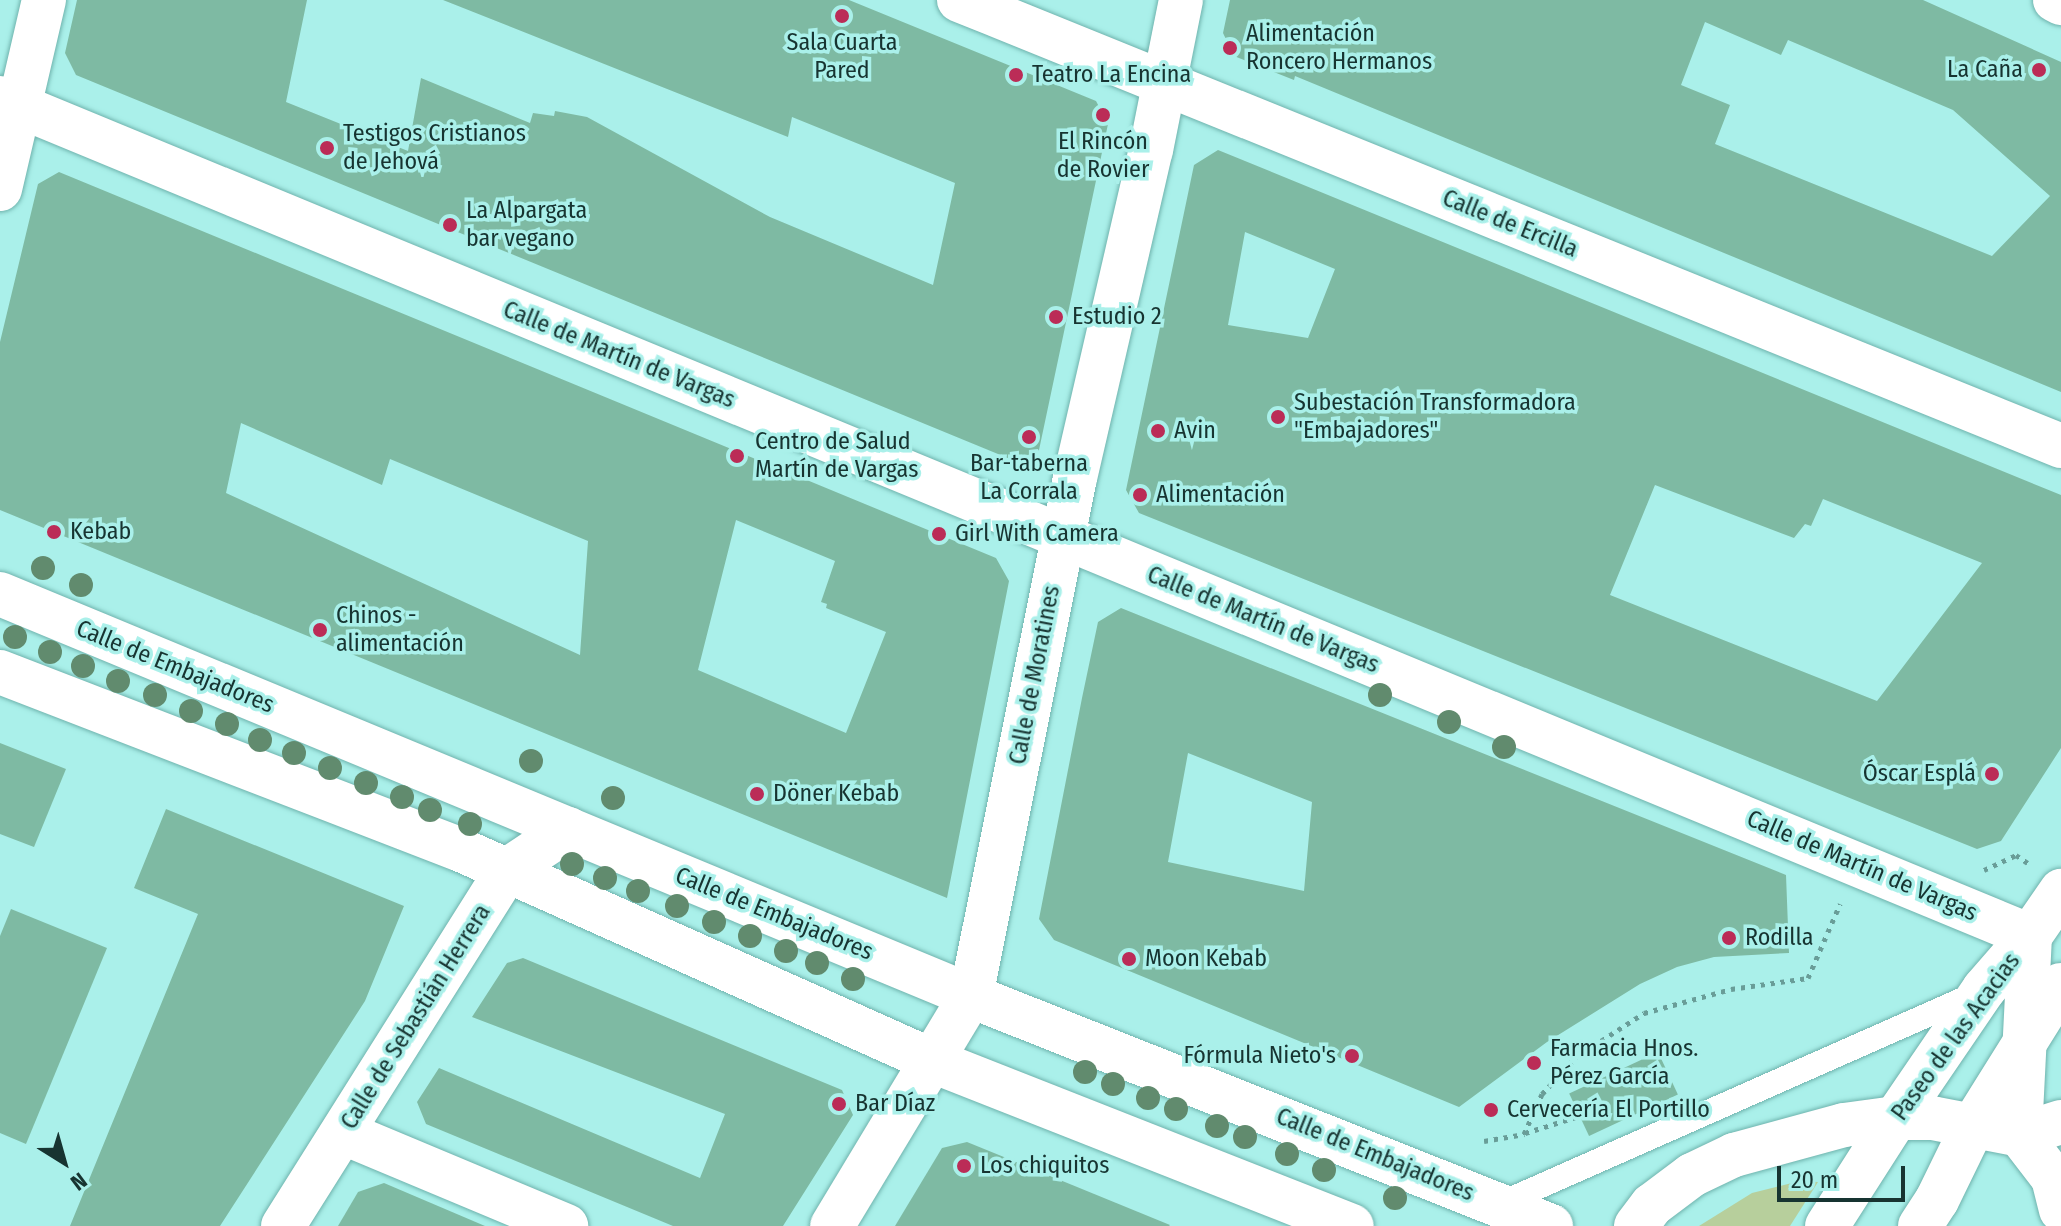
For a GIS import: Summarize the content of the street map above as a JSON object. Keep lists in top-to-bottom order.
{
  "streets": {
    "street": [
      "Calle de Ercilla",
      "Calle de Martín de Vargas",
      "Calle de Embajadores",
      "Calle de Moratines",
      "Calle de Sebastián Herrera",
      "Paseo de las Acacias"
    ]
  },
  "crossings": [
    ["Calle de Ercilla", "Calle de Moratines"],
    ["Calle de Martín de Vargas", "Calle de Moratines"],
    ["Calle de Martín de Vargas", "Paseo de las Acacias"],
    ["Calle de Embajadores", "Calle de Moratines"],
    ["Calle de Embajadores", "Calle de Sebastián Herrera"]
  ],
  "places": [
    "Sala Cuarta Pared",
    "Alimentación Roncero Hermanos",
    "La Caña",
    "Teatro La Encina",
    "El Rincón de Rovier",
    "Testigos Cristianos de Jehová",
    "La Alpargata bar vegano",
    "Estudio 2",
    "Subestación Transformadora \"Embajadores\"",
    "Avin",
    "Bar-taberna La Corrala",
    "Centro de Salud Martín de Vargas",
    "Alimentación",
    "Kebab",
    "Girl With Camera",
    "Chinos - alimentación",
    "Óscar Esplá",
    "Döner Kebab",
    "Rodilla",
    "Moon Kebab",
    "Fórmula Nieto's",
    "Farmacia Hnos. Pérez García",
    "Bar Díaz",
    "Cervecería El Portillo",
    "Los chiquitos"
  ],
  "scale_bar": "20 m",
  "north": "bottom right"
}
